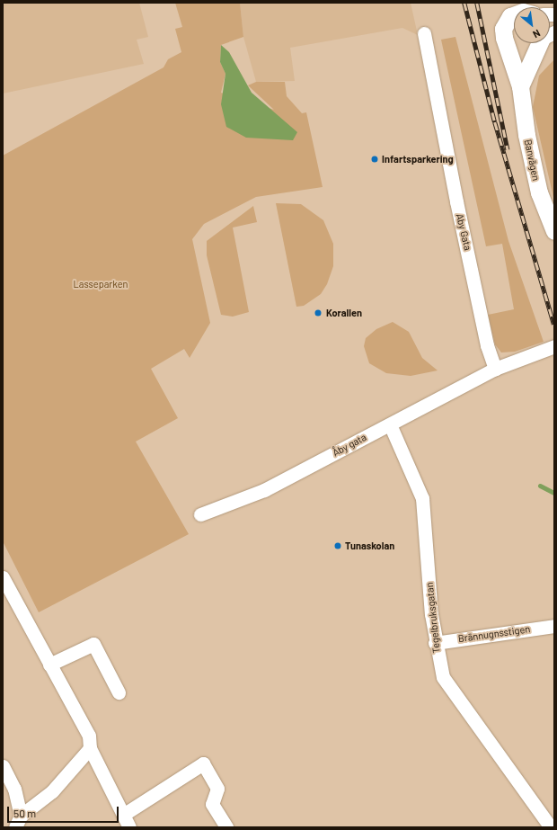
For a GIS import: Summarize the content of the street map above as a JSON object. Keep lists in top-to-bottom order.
{
  "streets": {
    "street": [
      "Banvägen",
      "Aby Gata",
      "Åby gata",
      "Tegelbruksgatan",
      "Brännugnsstigen"
    ]
  },
  "crossings": [
    ["Aby Gata", "Åby gata"],
    ["Åby gata", "Tegelbruksgatan"],
    ["Tegelbruksgatan", "Brännugnsstigen"]
  ],
  "parks": ["Lasseparken"],
  "places": ["Infartsparkering", "Korallen", "Tunaskolan"],
  "scale_bar": "50 m",
  "north": "bottom right"
}
